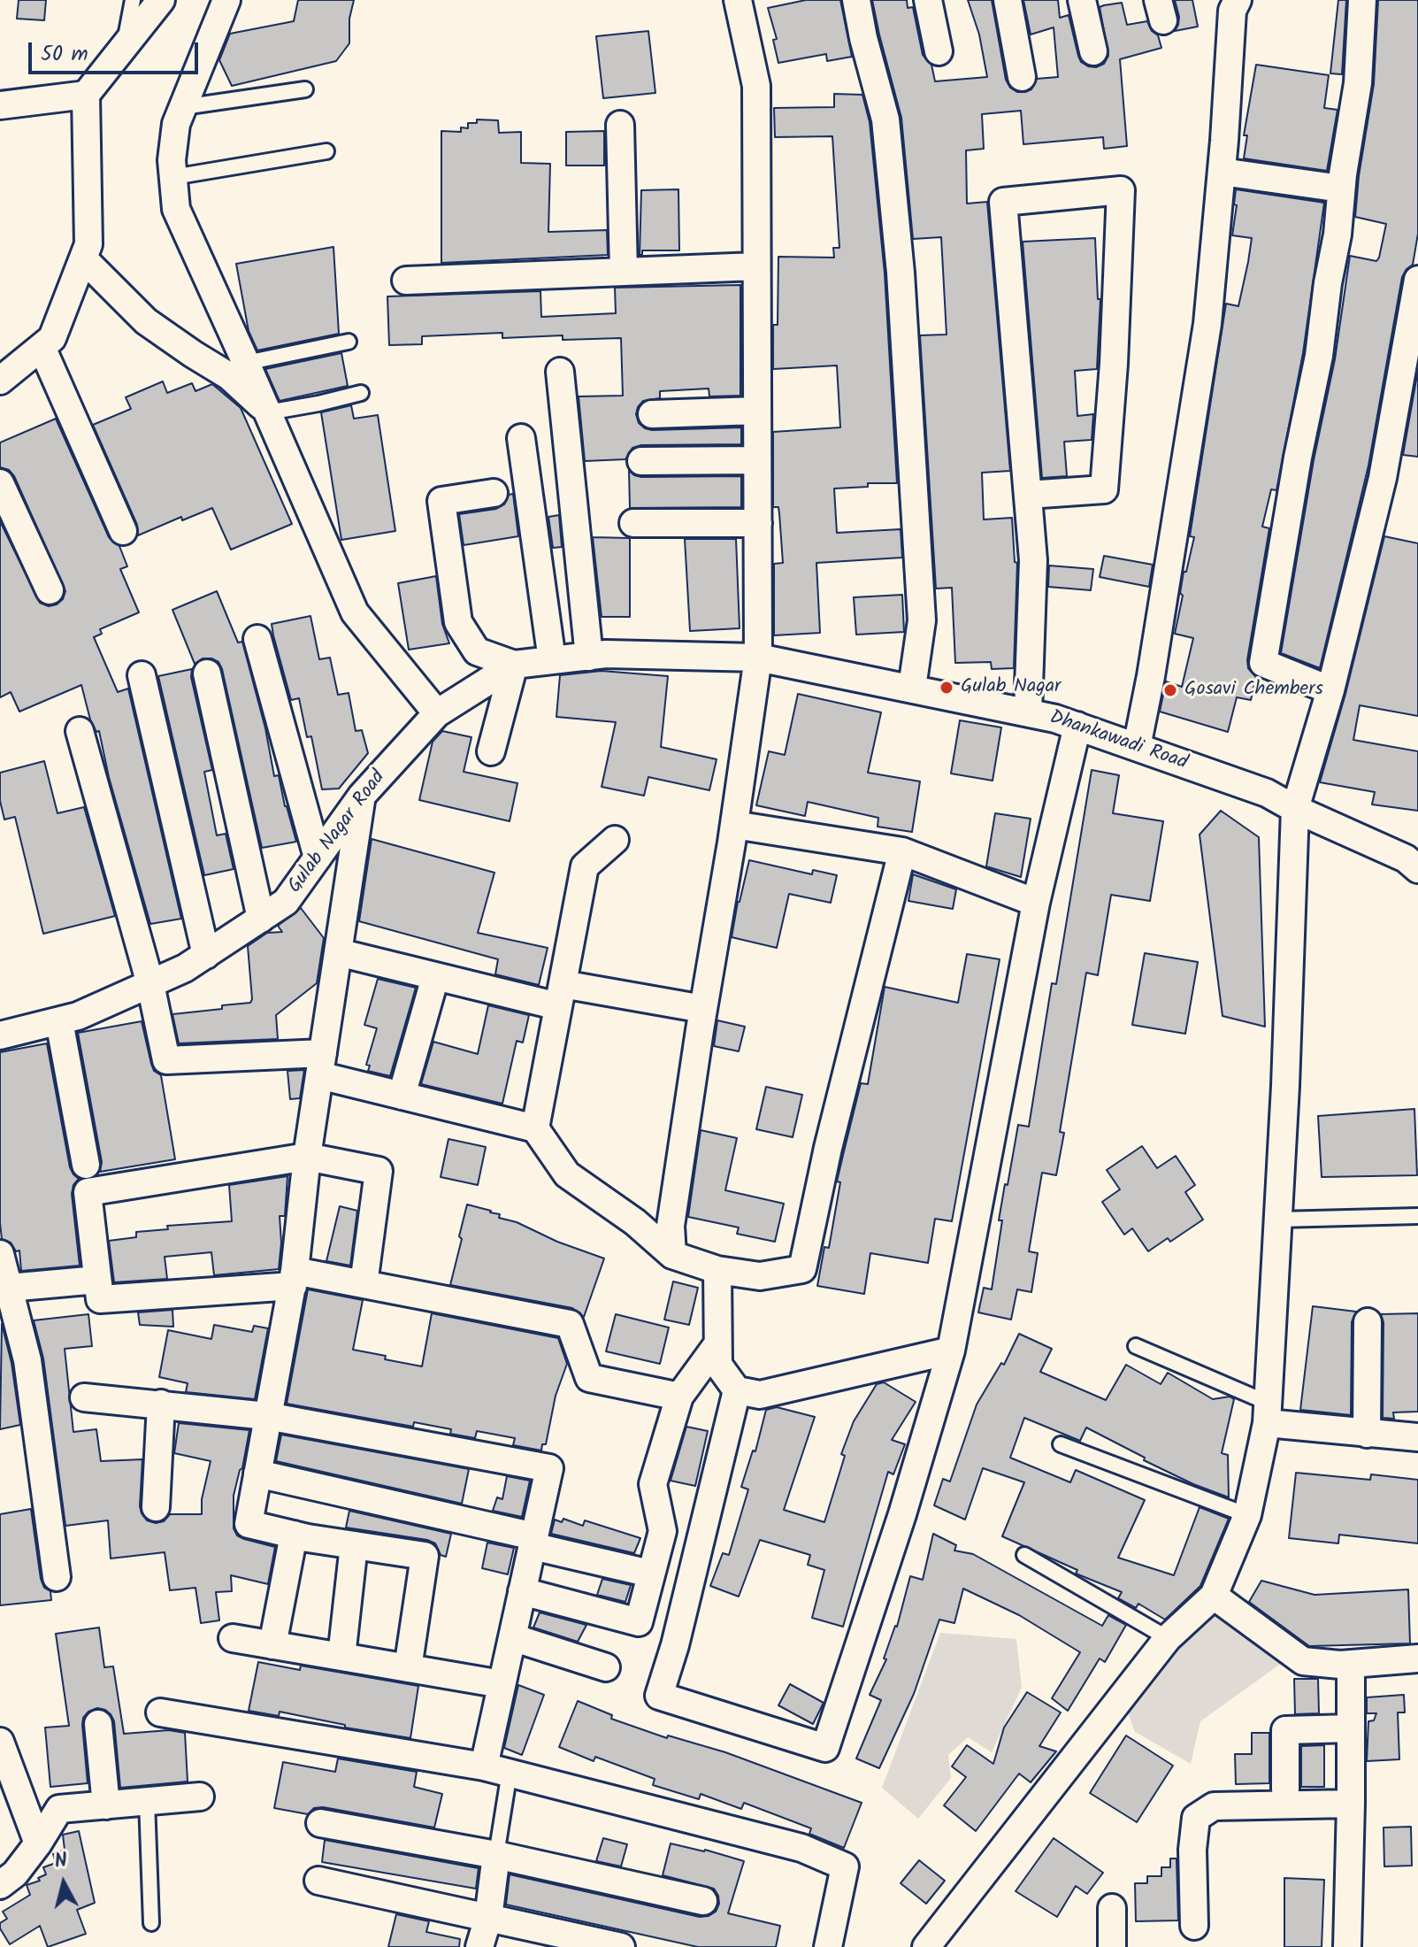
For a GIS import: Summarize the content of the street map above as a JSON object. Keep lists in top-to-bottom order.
{
  "streets": {
    "street": ["Dhankawadi Road", "Gulab Nagar Road"]
  },
  "crossings": [
    ["Dhankawadi Road", "Gulab Nagar Road"]
  ],
  "places": ["Gulab Nagar", "Gosavi Chembers"],
  "scale_bar": "50 m",
  "north": "top"
}
